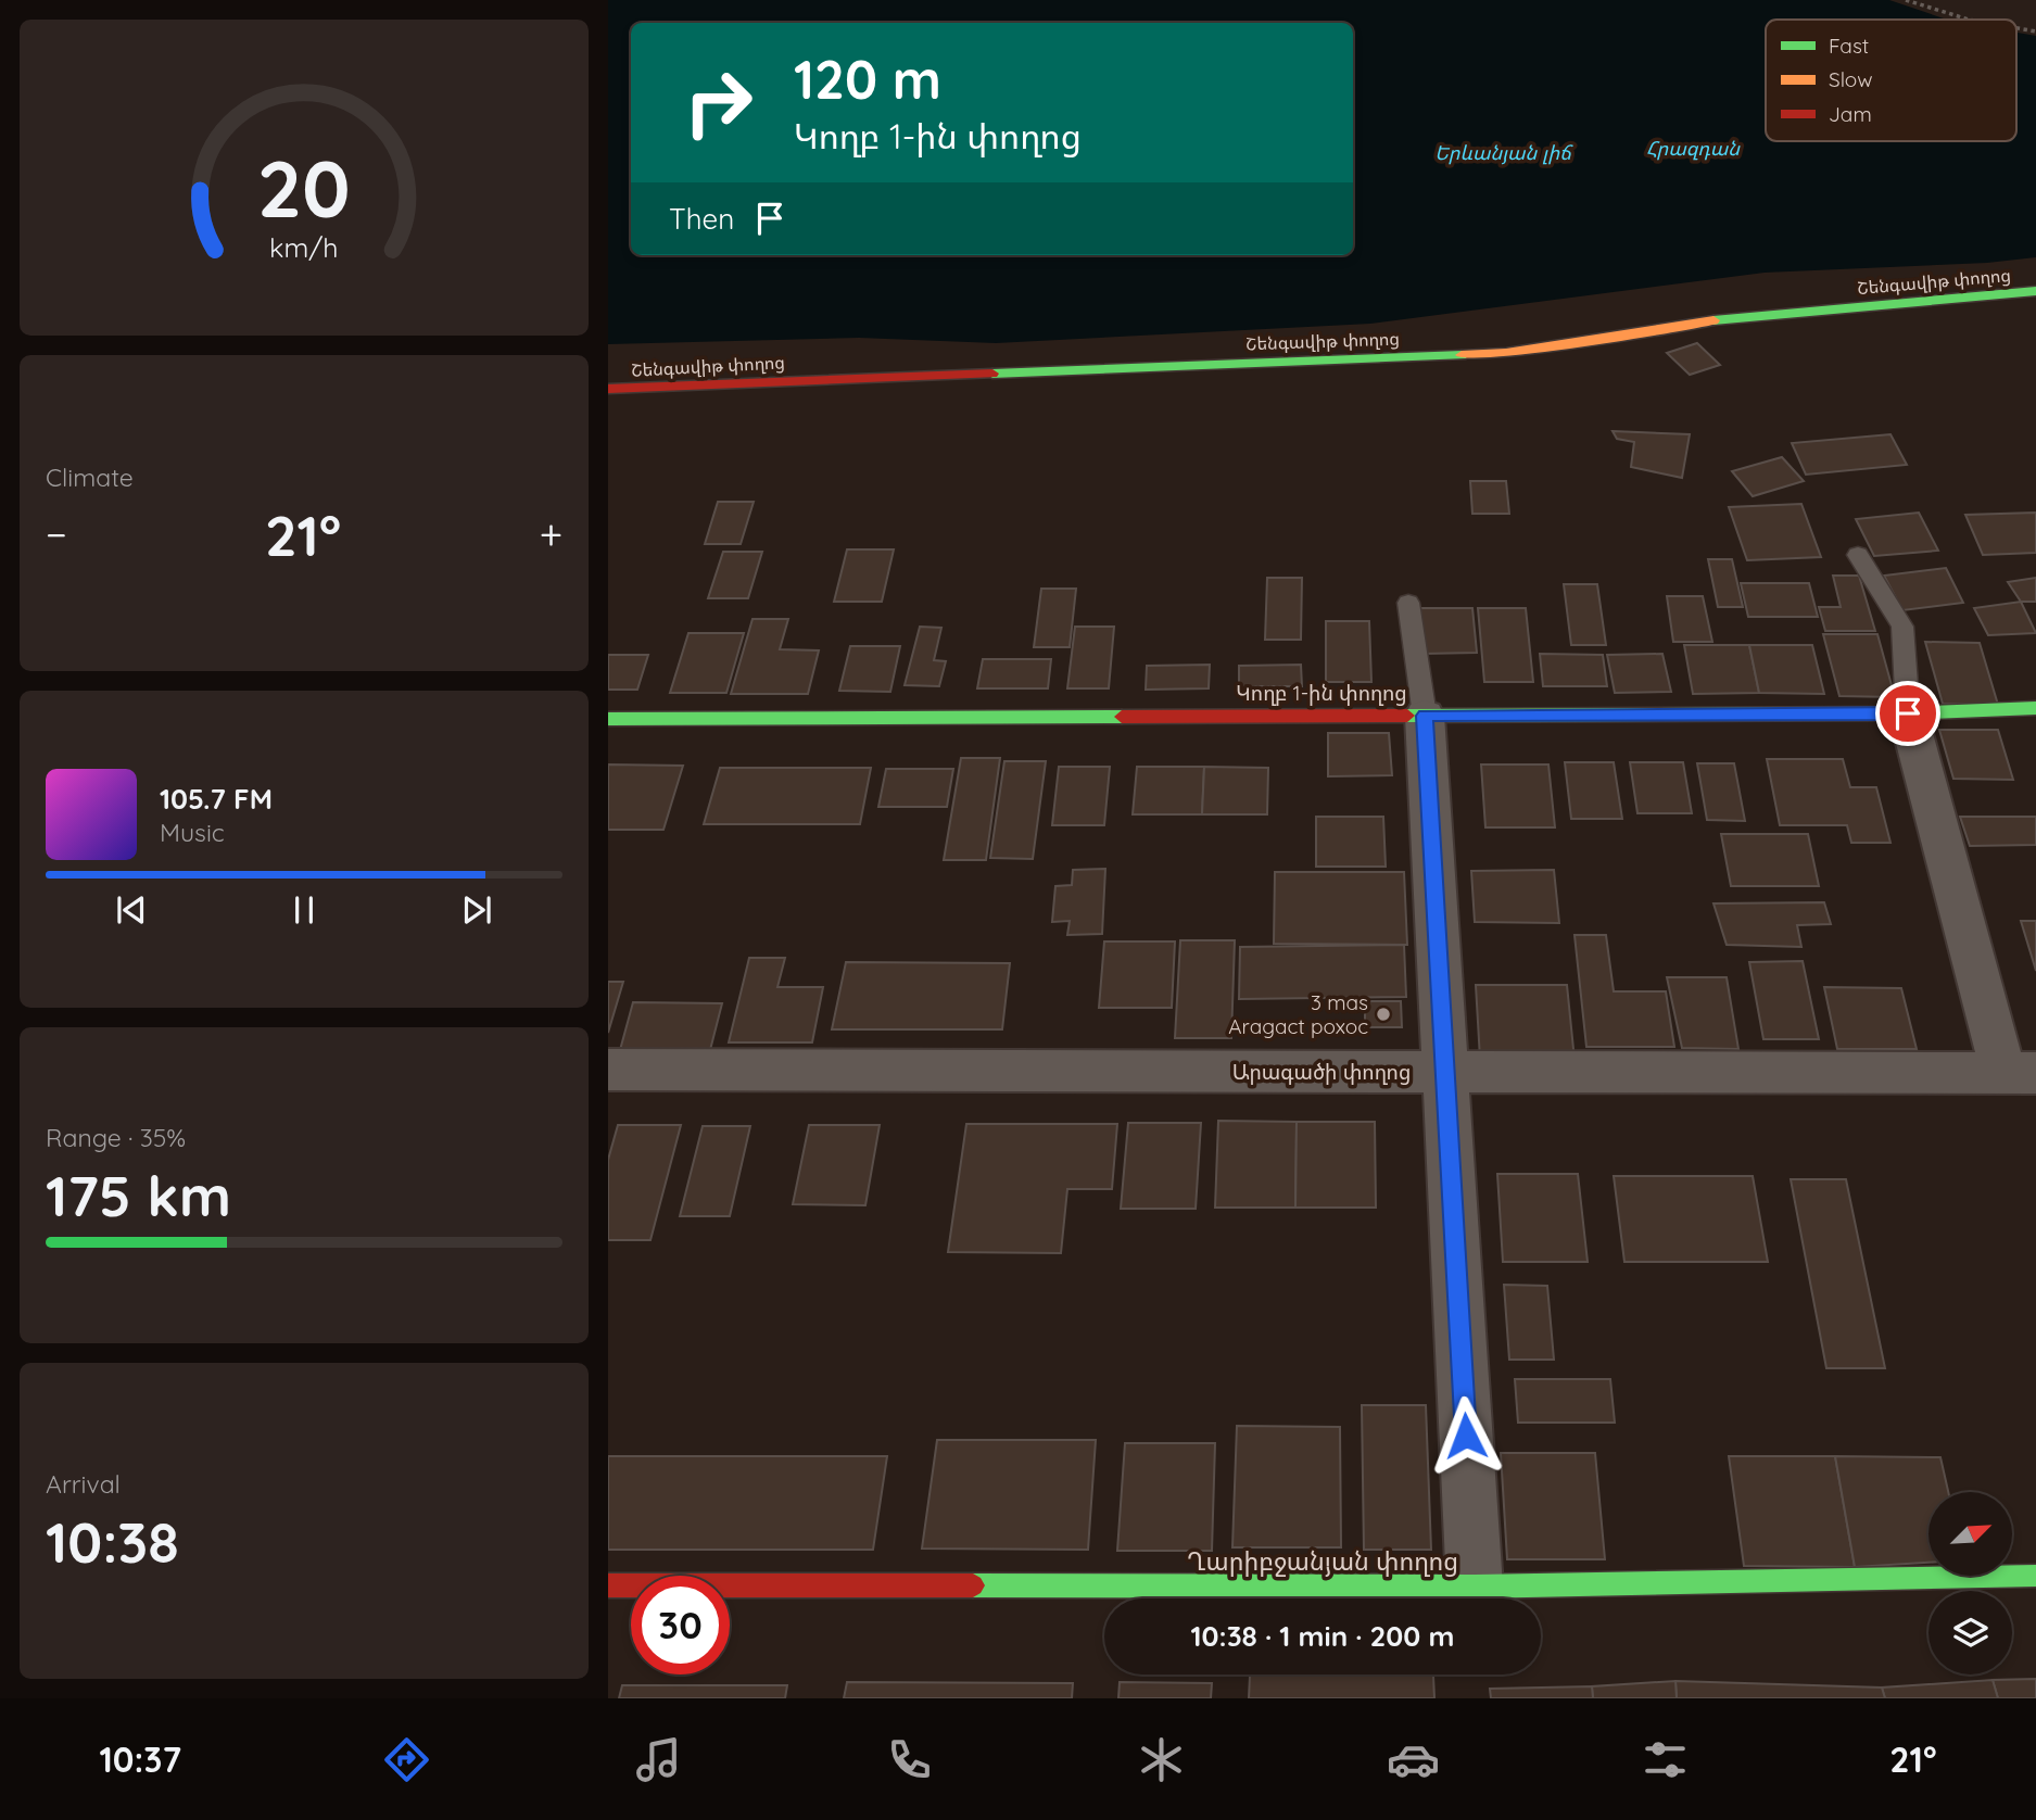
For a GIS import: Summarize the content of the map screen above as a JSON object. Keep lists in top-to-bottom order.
{
  "streets": {
    "street": [
      "Շենգավիթ փողոց",
      "Կողբ 1-ին փողոց",
      "Արագածի փողոց",
      "Ղարիբջանյան փողոց"
    ]
  },
  "water": ["Հրազդան", "Երևանյան լիճ"],
  "places": ["3 mas Aragact poxoc"],
  "legend": ["Fast", "Slow", "Jam"],
  "north": "top right",
  "page": {
    "turn": ["120 m", "Կողբ 1-ին փողոց"],
    "then": "Then",
    "tile": [
      "Climate",
      ["Range · 35%", "175 km"],
      ["Arrival", "10:38"]
    ],
    "heat": ["−", "21°", "+"],
    "song": ["105.7 FM", "Music"],
    "limit": "30",
    "trip": "10:38 · 1 min · 200 m",
    "tabs": ["10:37", "21°"],
    "gauge": ["20", "km/h"]
  }
}
